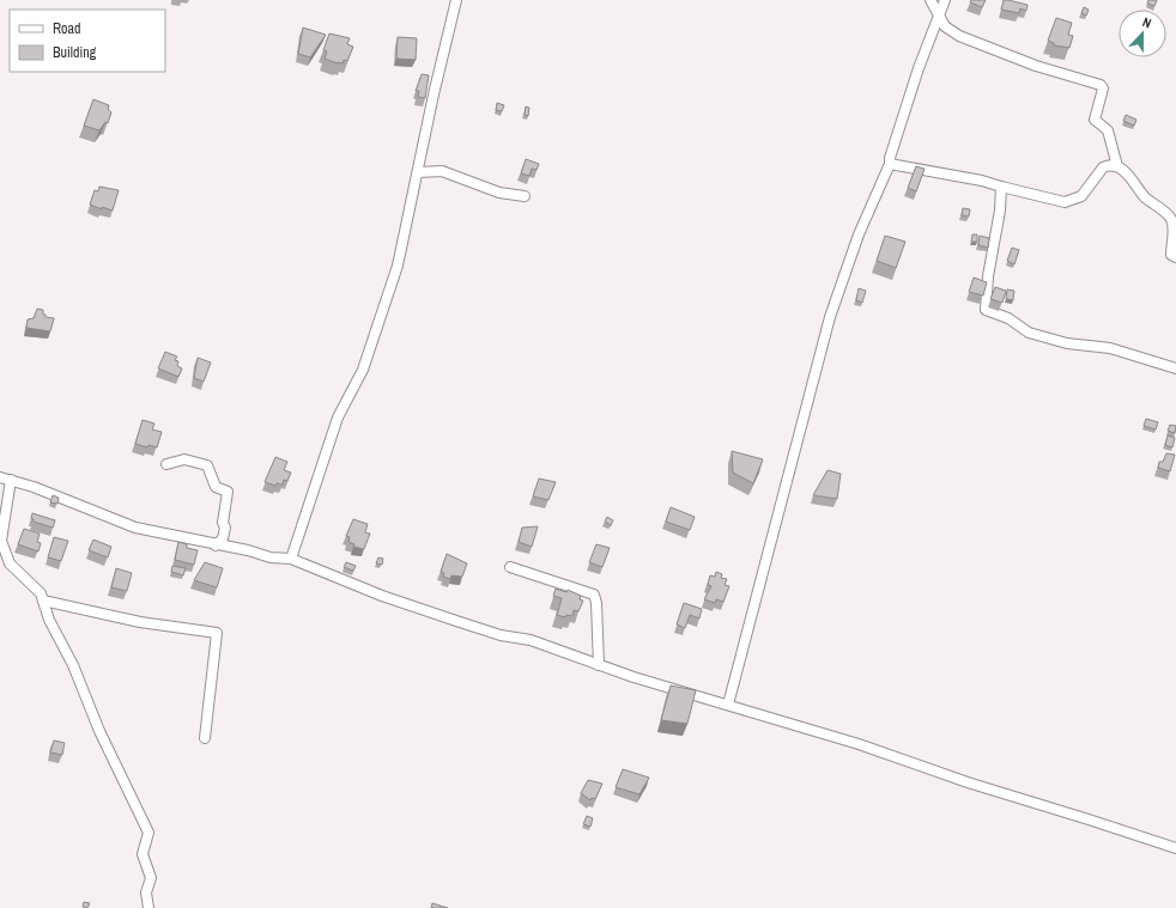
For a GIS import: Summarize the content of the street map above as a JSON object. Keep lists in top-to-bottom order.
{
  "legend": ["Road", "Building"],
  "north": "top"
}
